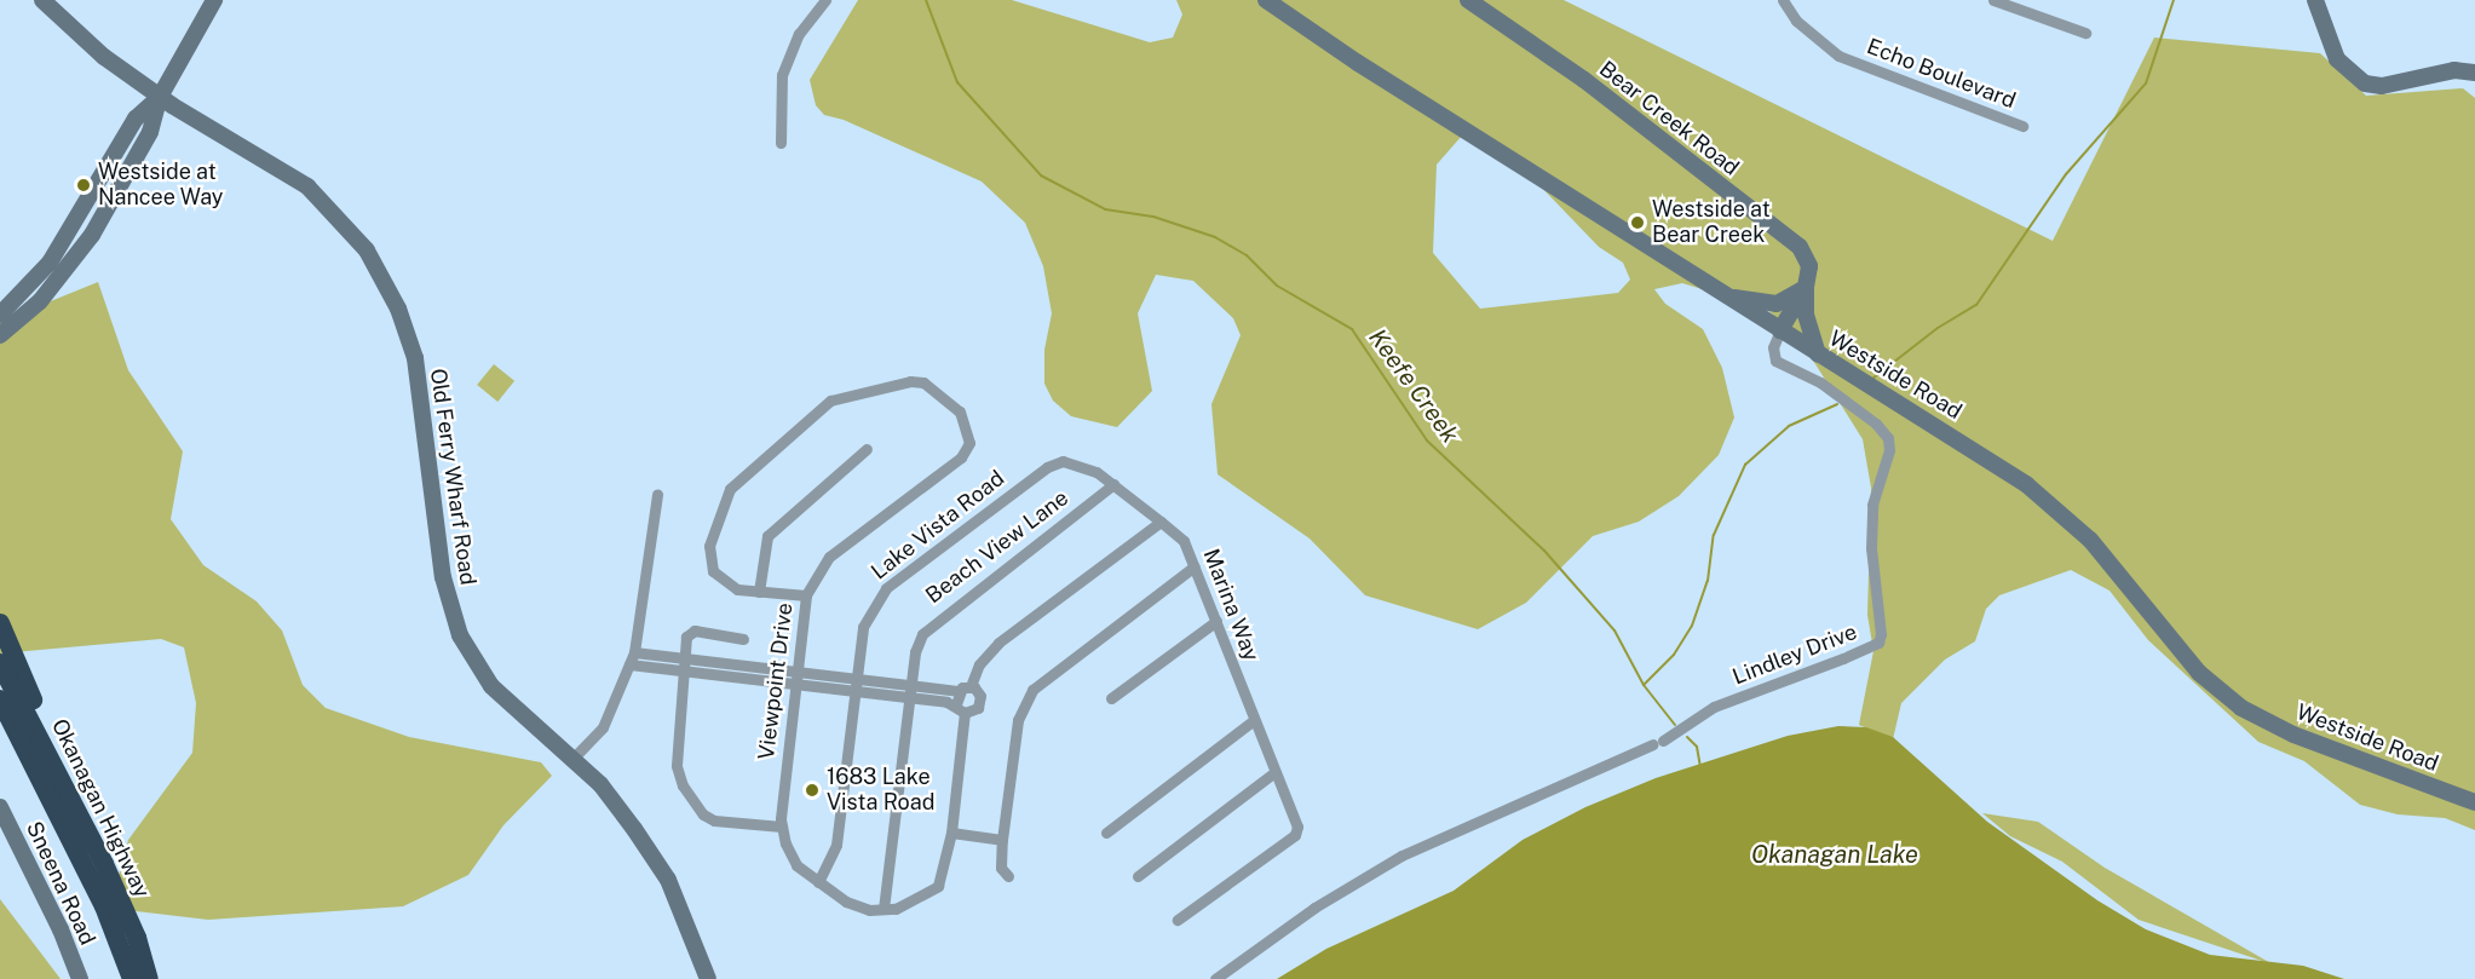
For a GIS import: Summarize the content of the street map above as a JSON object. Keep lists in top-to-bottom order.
{
  "streets": {
    "highway": ["Okanagan Highway"],
    "main road": [
      "Bear Creek Road",
      "Westside Road",
      "Old Ferry Wharf Road",
      "Sneena Road"
    ],
    "street": [
      "Echo Boulevard",
      "Lake Vista Road",
      "Beach View Lane",
      "Marina Way",
      "Lindley Drive",
      "Viewpoint Drive"
    ]
  },
  "crossings": [
    ["Bear Creek Road", "Westside Road"],
    ["Westside Road", "Lindley Drive"],
    ["Lake Vista Road", "Beach View Lane"],
    ["Lake Vista Road", "Marina Way"],
    ["Lake Vista Road", "Viewpoint Drive"]
  ],
  "water": ["Keefe Creek", "Okanagan Lake"],
  "places": ["Westside at Nancee Way", "Westside at Bear Creek", "1683 Lake Vista Road"]
}
